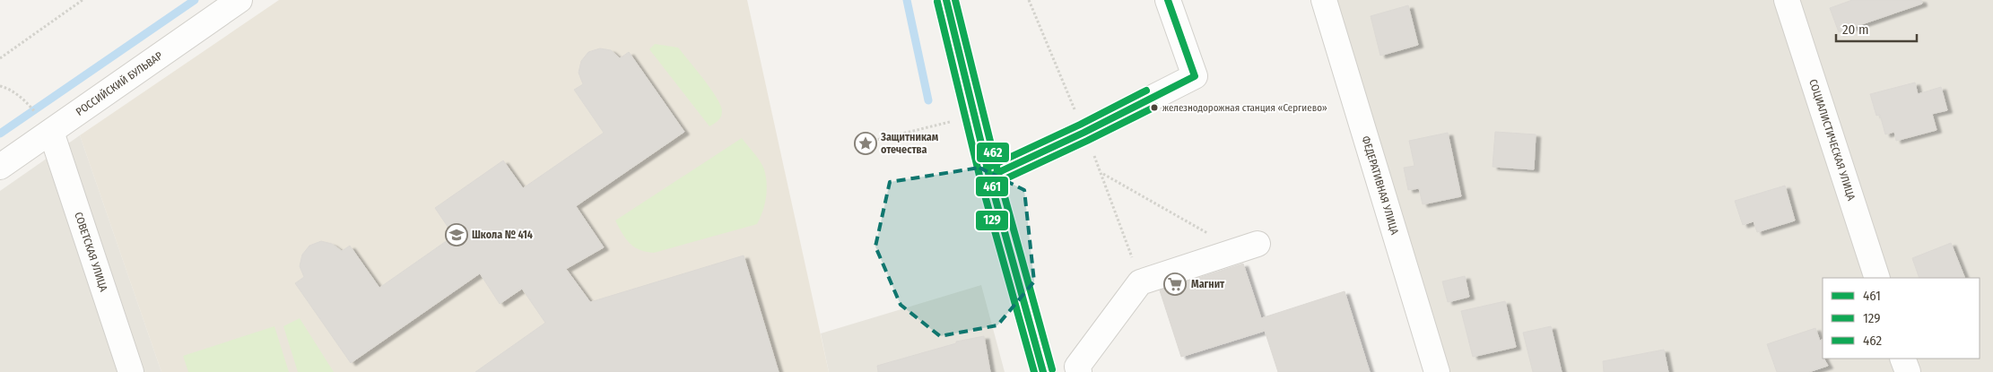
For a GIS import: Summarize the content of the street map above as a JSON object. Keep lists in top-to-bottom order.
{
  "streets": {
    "street": [
      "РОССИЙСКИЙ БУЛЬВАР",
      "СОЦИАЛИСТИЧЕСКАЯ УЛИЦА",
      "ФЕДЕРАТИВНАЯ УЛИЦА",
      "СОВЕТСКАЯ УЛИЦА"
    ]
  },
  "crossings": [
    ["РОССИЙСКИЙ БУЛЬВАР", "СОВЕТСКАЯ УЛИЦА"]
  ],
  "places": {
    "other": ["железнодорожная станция «Сергиево»"],
    "place": ["Защитникам отечества"],
    "school or university": ["Школа № 414"],
    "supermarket": ["Магнит"]
  },
  "lines": ["transit line 461", "transit line 462", "transit line 129"],
  "legend": ["461", "129", "462"],
  "scale_bar": "20 m"
}
